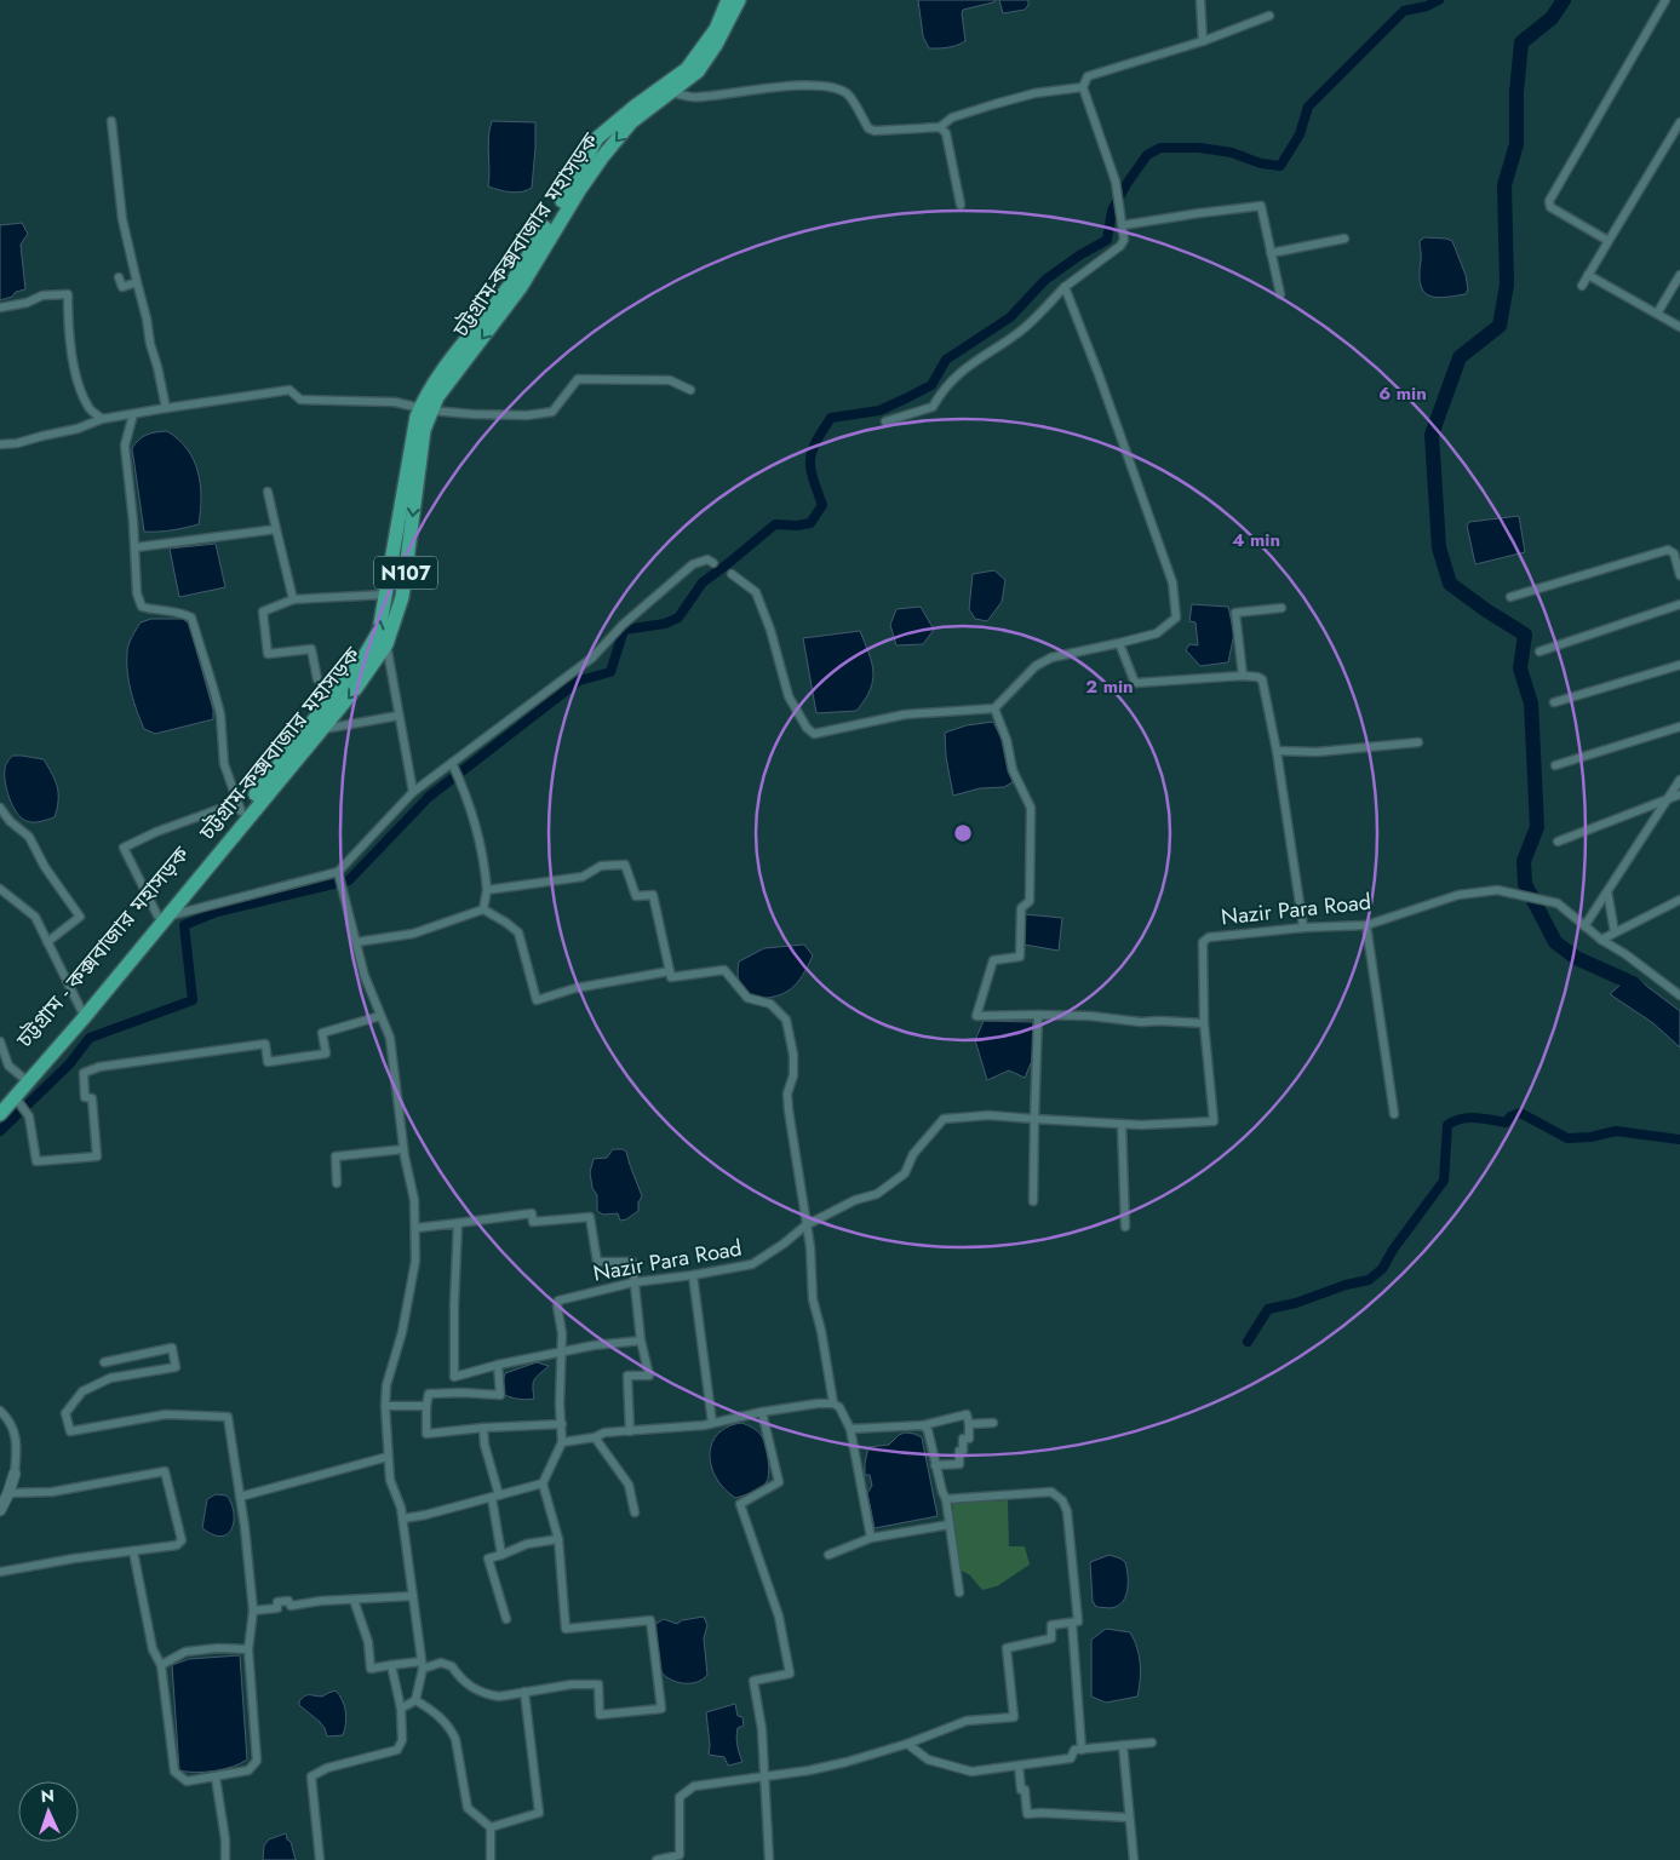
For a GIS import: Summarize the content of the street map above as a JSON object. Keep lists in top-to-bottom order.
{
  "streets": {
    "highway": ["চট্টগ্রাম-কক্সবাজার মহাসড়ক", "N107", "চট্টগ্রাম - কক্সবাজার মহাসড়ক"],
    "street": ["Nazir Para Road"]
  },
  "crossings": [
    ["চট্টগ্রাম-কক্সবাজার মহাসড়ক", "চট্টগ্রাম - কক্সবাজার মহাসড়ক"]
  ],
  "one_way": ["চট্টগ্রাম-কক্সবাজার মহাসড়ক"],
  "north": "top",
  "rings": ["6 min", "4 min", "2 min"]
}
